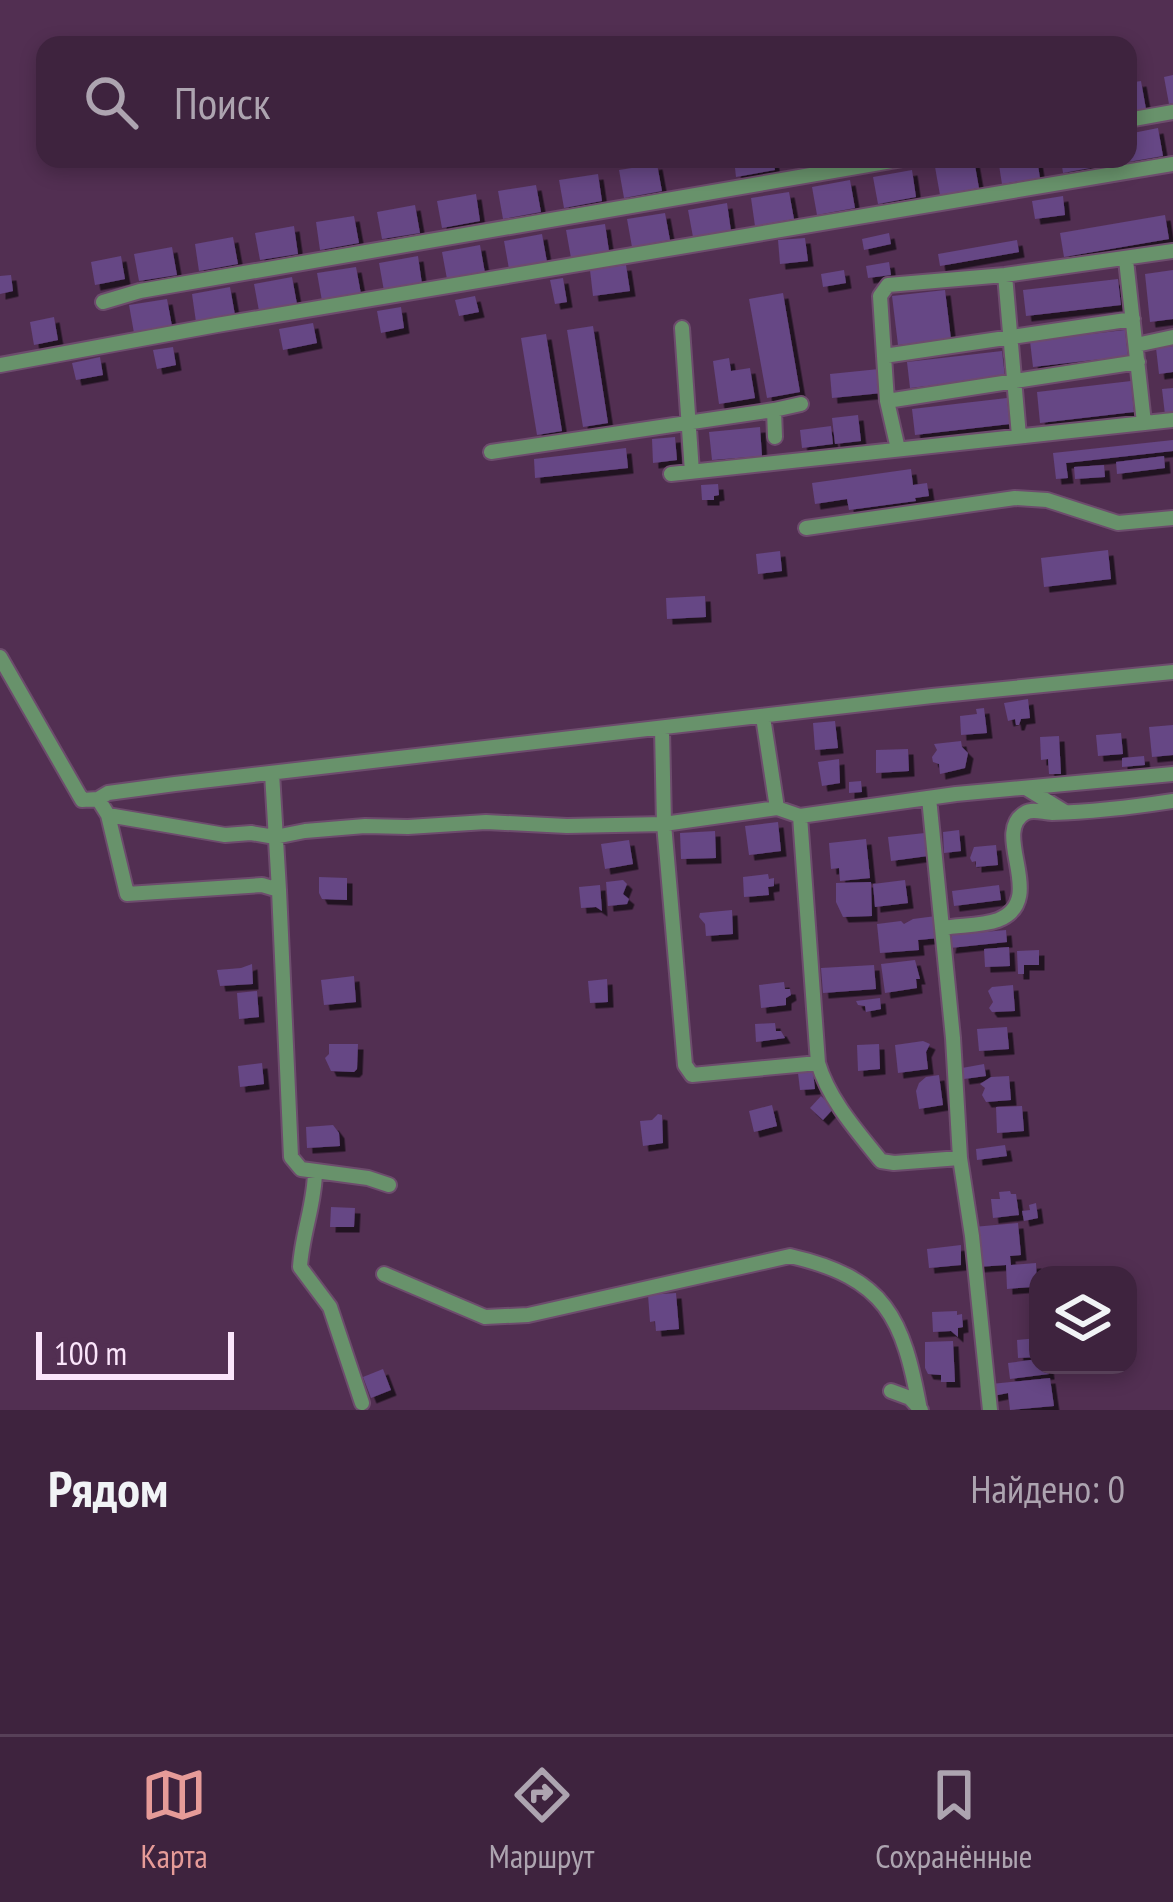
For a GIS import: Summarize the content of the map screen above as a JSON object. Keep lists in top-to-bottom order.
{
  "scale_bar": "100 m",
  "page": {
    "search": "Поиск",
    "scale": "100 m",
    "heading": ["Рядом", "Найдено: 0"],
    "nav": ["Карта", "Маршрут", "Сохранённые"]
  }
}
